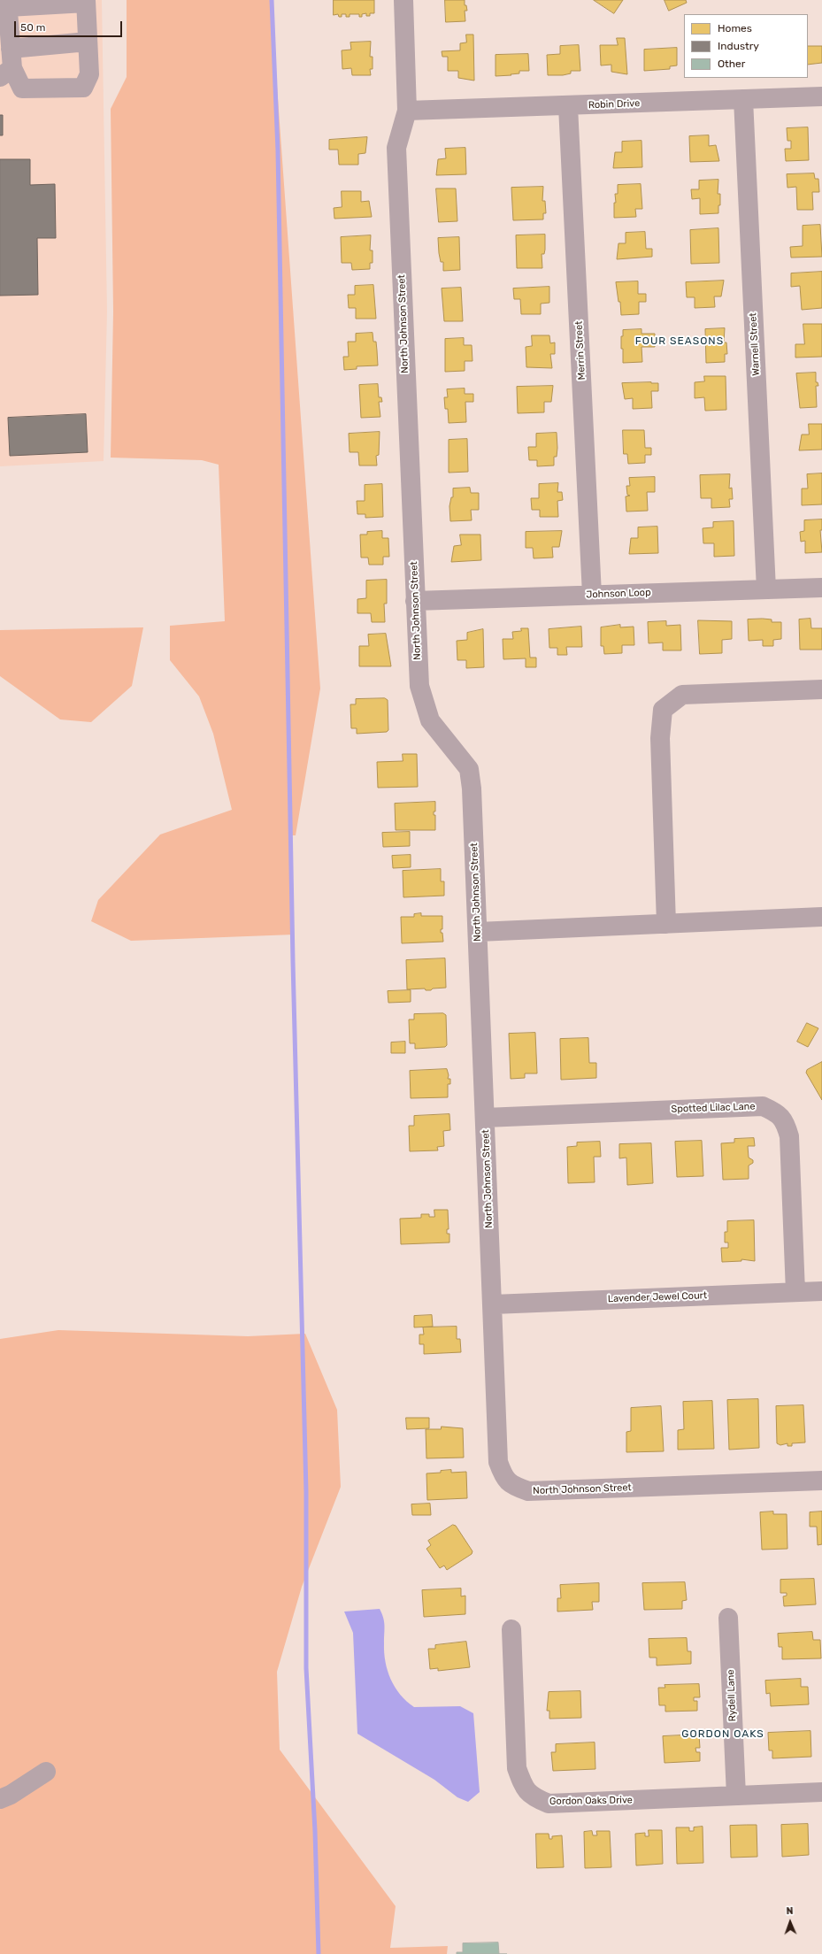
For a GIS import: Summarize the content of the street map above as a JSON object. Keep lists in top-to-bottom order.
{
  "streets": {
    "street": [
      "Robin Drive",
      "North Johnson Street",
      "Warnell Street",
      "Merrin Street",
      "Johnson Loop",
      "Spotted Lilac Lane",
      "Lavender Jewel Court",
      "Rydell Lane",
      "Gordon Oaks Drive"
    ]
  },
  "crossings": [
    ["Robin Drive", "North Johnson Street"],
    ["Robin Drive", "Warnell Street"],
    ["Robin Drive", "Merrin Street"],
    ["North Johnson Street", "Johnson Loop"],
    ["North Johnson Street", "Spotted Lilac Lane"],
    ["North Johnson Street", "Lavender Jewel Court"],
    ["Warnell Street", "Johnson Loop"],
    ["Merrin Street", "Johnson Loop"],
    ["Spotted Lilac Lane", "Lavender Jewel Court"],
    ["Rydell Lane", "Gordon Oaks Drive"]
  ],
  "districts": ["FOUR SEASONS", "GORDON OAKS"],
  "legend": ["Homes", "Industry", "Other"],
  "scale_bar": "50 m",
  "north": "top"
}
